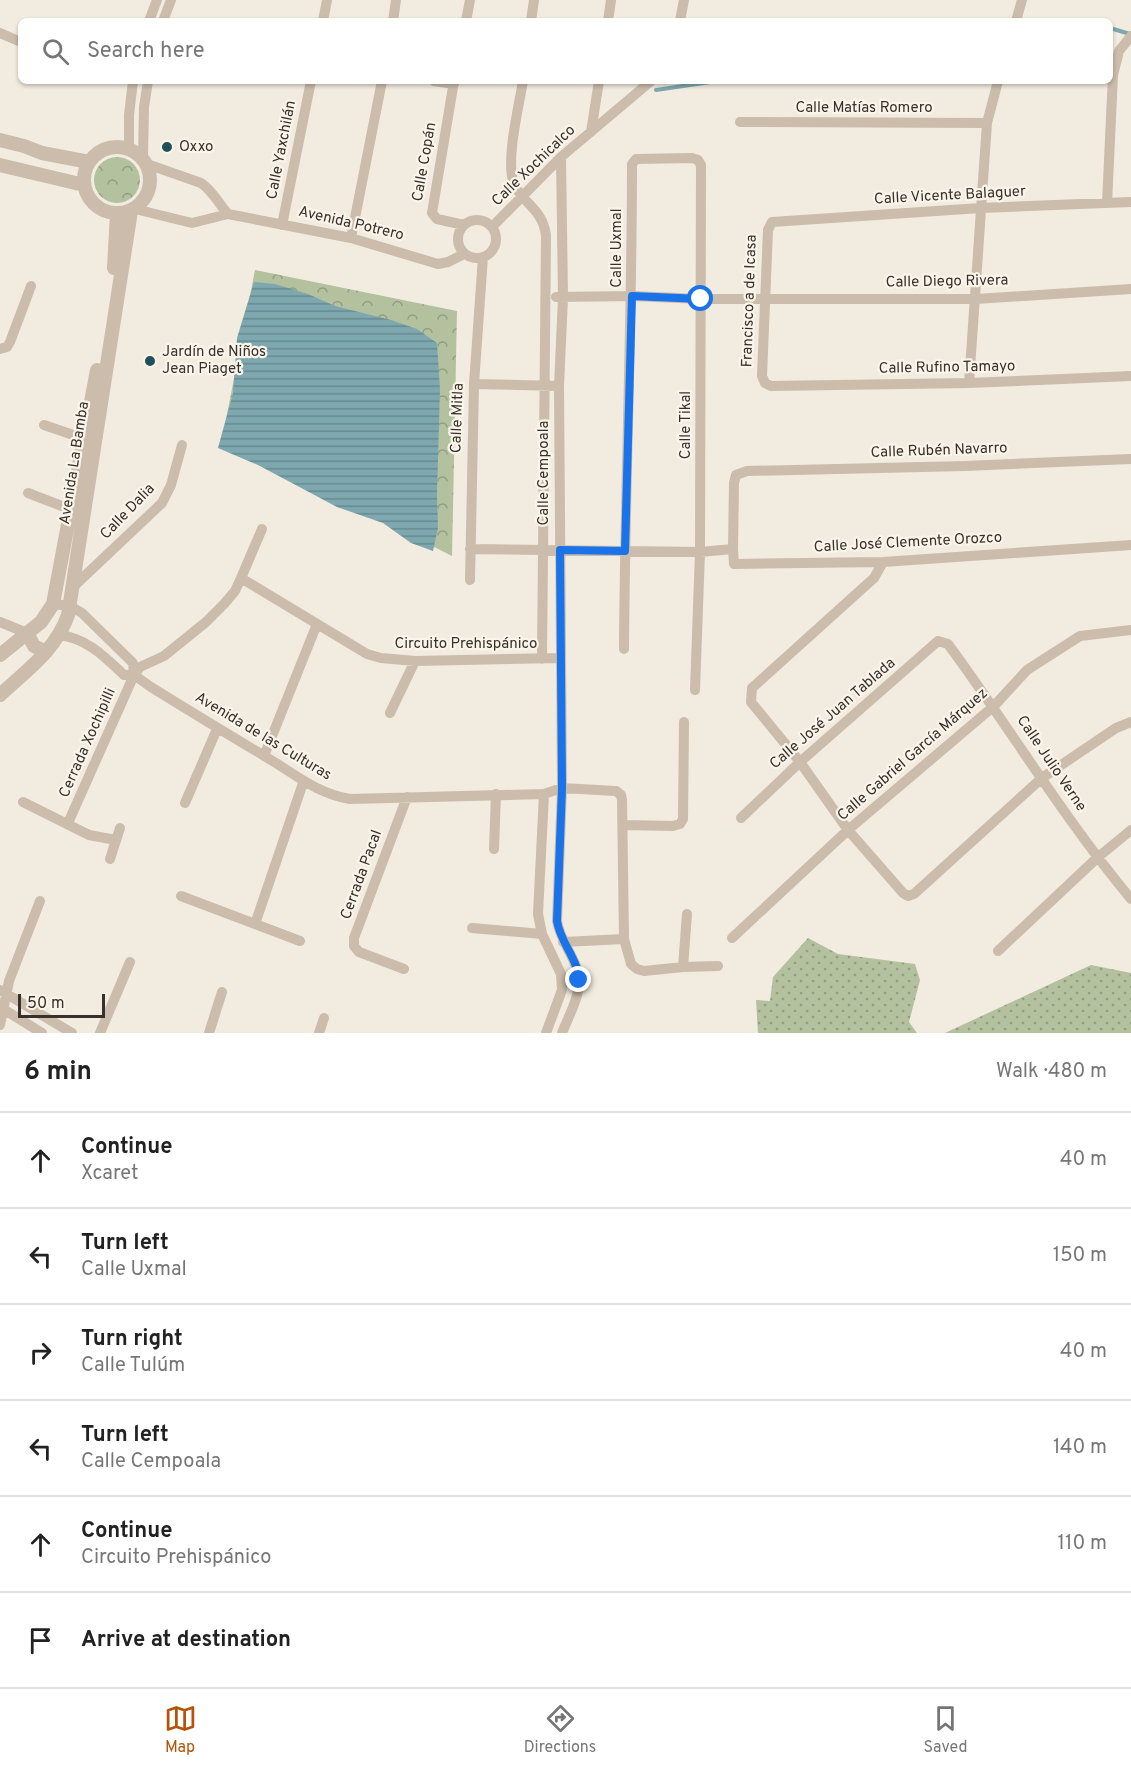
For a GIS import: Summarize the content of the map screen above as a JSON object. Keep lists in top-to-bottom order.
{
  "streets": {
    "street": [
      "Calle Matías Romero",
      "Calle Yaxchilán",
      "Calle Copán",
      "Calle Xochicalco",
      "Calle Vicente Balaguer",
      "Avenida Potrero",
      "Calle Uxmal",
      "Calle Diego Rivera",
      "Francisco a de Icasa",
      "Calle Rufino Tamayo",
      "Calle Mitla",
      "Calle Tikal",
      "Calle Rubén Navarro",
      "Avenida La Bamba",
      "Calle Cempoala",
      "Calle Dalia",
      "Calle José Clemente Orozco",
      "Circuito Prehispánico",
      "Calle José Juan Tablada",
      "Avenida de las Culturas",
      "Cerrada Xochipilli",
      "Calle Gabriel García Márquez",
      "Calle Julio Verne",
      "Cerrada Pacal"
    ]
  },
  "crossings": [
    ["Calle Yaxchilán", "Avenida Potrero"],
    ["Calle Copán", "Calle Xochicalco"],
    ["Calle Copán", "Avenida Potrero"],
    ["Calle Copán", "Calle Mitla"],
    ["Calle Xochicalco", "Avenida Potrero"],
    ["Calle Xochicalco", "Calle Mitla"],
    ["Calle Xochicalco", "Calle Cempoala"],
    ["Calle Vicente Balaguer", "Francisco a de Icasa"],
    ["Avenida Potrero", "Calle Mitla"],
    ["Avenida Potrero", "Avenida La Bamba"],
    ["Calle Uxmal", "Calle Diego Rivera"],
    ["Calle Uxmal", "Calle Tikal"],
    ["Calle Diego Rivera", "Francisco a de Icasa"],
    ["Calle Diego Rivera", "Calle Tikal"],
    ["Calle Diego Rivera", "Calle Cempoala"],
    ["Francisco a de Icasa", "Calle Rufino Tamayo"],
    ["Calle Rubén Navarro", "Calle José Clemente Orozco"],
    ["Avenida La Bamba", "Calle Dalia"],
    ["Avenida La Bamba", "Avenida de las Culturas"],
    ["Calle Cempoala", "Circuito Prehispánico"],
    ["Calle Cempoala", "Avenida de las Culturas"],
    ["Calle José Juan Tablada", "Calle Julio Verne"],
    ["Avenida de las Culturas", "Cerrada Xochipilli"],
    ["Avenida de las Culturas", "Cerrada Pacal"],
    ["Calle Gabriel García Márquez", "Calle Julio Verne"]
  ],
  "places": ["Oxxo", "Jardín de Niños Jean Piaget"],
  "scale_bar": "50 m",
  "page": {
    "search": "Search here",
    "scale": "50 m",
    "heading": ["6 min", "Walk · 480 m"],
    "list": [
      ["Continue", "Xcaret", "40 m"],
      ["Turn left", "Calle Uxmal", "150 m"],
      ["Turn right", "Calle Tulúm", "40 m"],
      ["Turn left", "Calle Cempoala", "140 m"],
      ["Continue", "Circuito Prehispánico", "110 m"],
      "Arrive at destination"
    ],
    "nav": ["Map", "Directions", "Saved"]
  }
}
